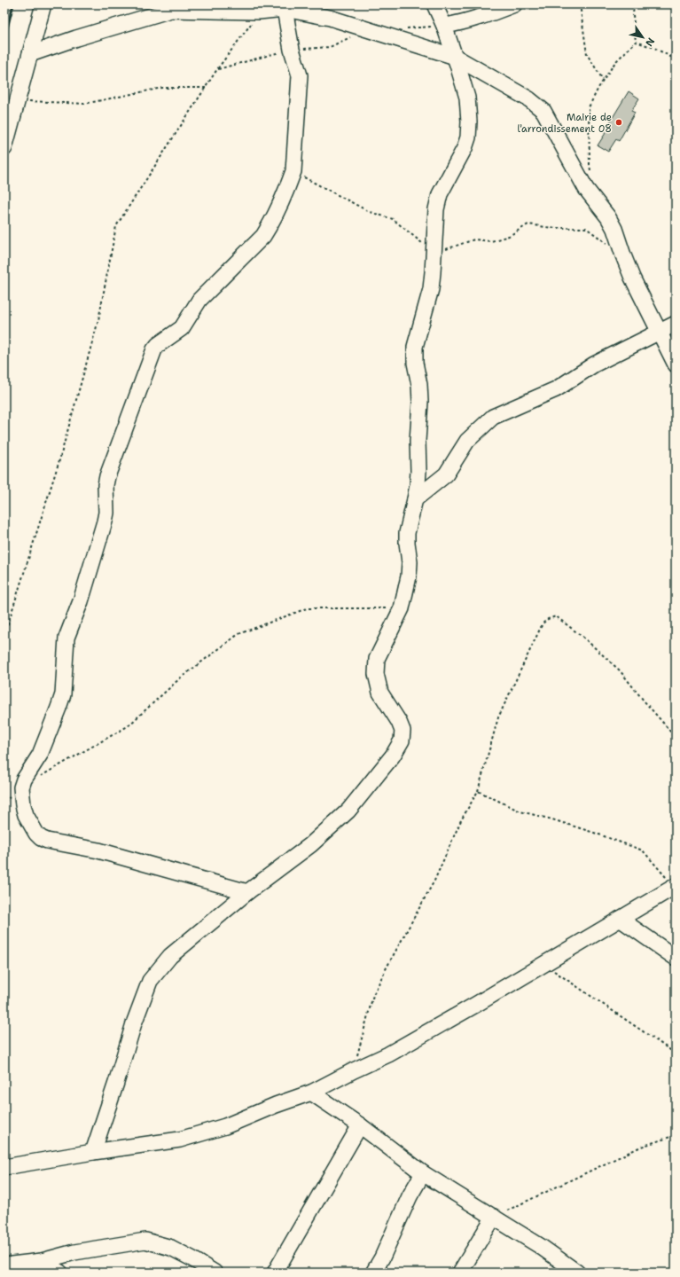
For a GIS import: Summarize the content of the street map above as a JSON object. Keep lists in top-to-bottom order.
{
  "places": ["Mairie de l'arrondissement 08"],
  "north": "bottom right"
}
